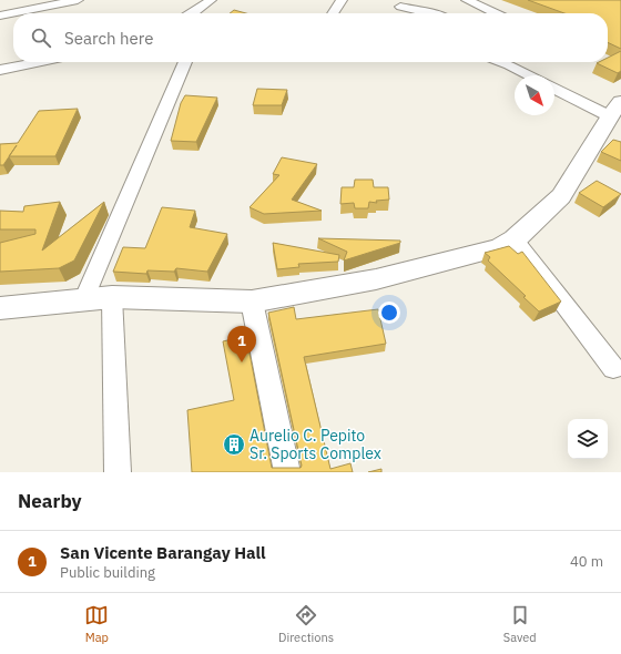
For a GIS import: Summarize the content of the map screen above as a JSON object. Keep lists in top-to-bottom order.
{
  "places": {
    "building": ["Aurelio C. Pepito Sr. Sports Complex"]
  },
  "north": "bottom right",
  "page": {
    "search": "Search here",
    "pins": "1",
    "heading": "Nearby",
    "list": [
      {
        "mark": "1",
        "name": "San Vicente Barangay Hall",
        "note": "Public building",
        "value": "40 m"
      }
    ],
    "nav": ["Map", "Directions", "Saved"]
  }
}
